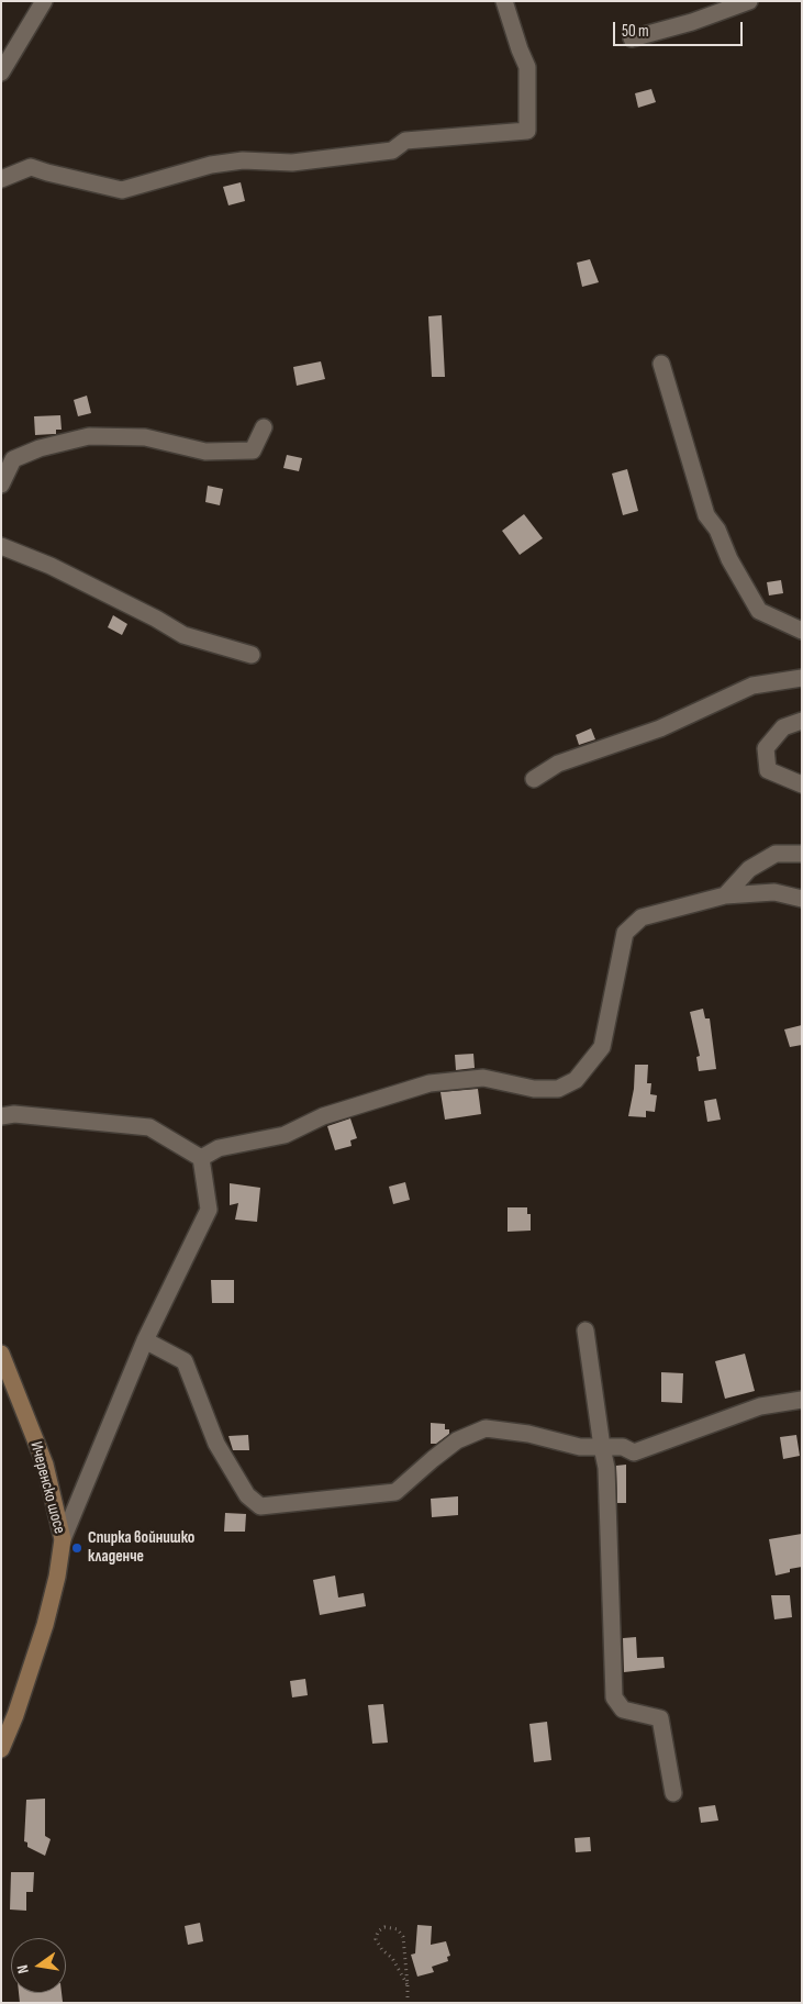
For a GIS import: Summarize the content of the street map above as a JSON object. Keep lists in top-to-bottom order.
{
  "streets": {
    "street": ["Ичеренско шосе"]
  },
  "places": ["Спирка войнишко кладенче"],
  "scale_bar": "50 m",
  "north": "left"
}
